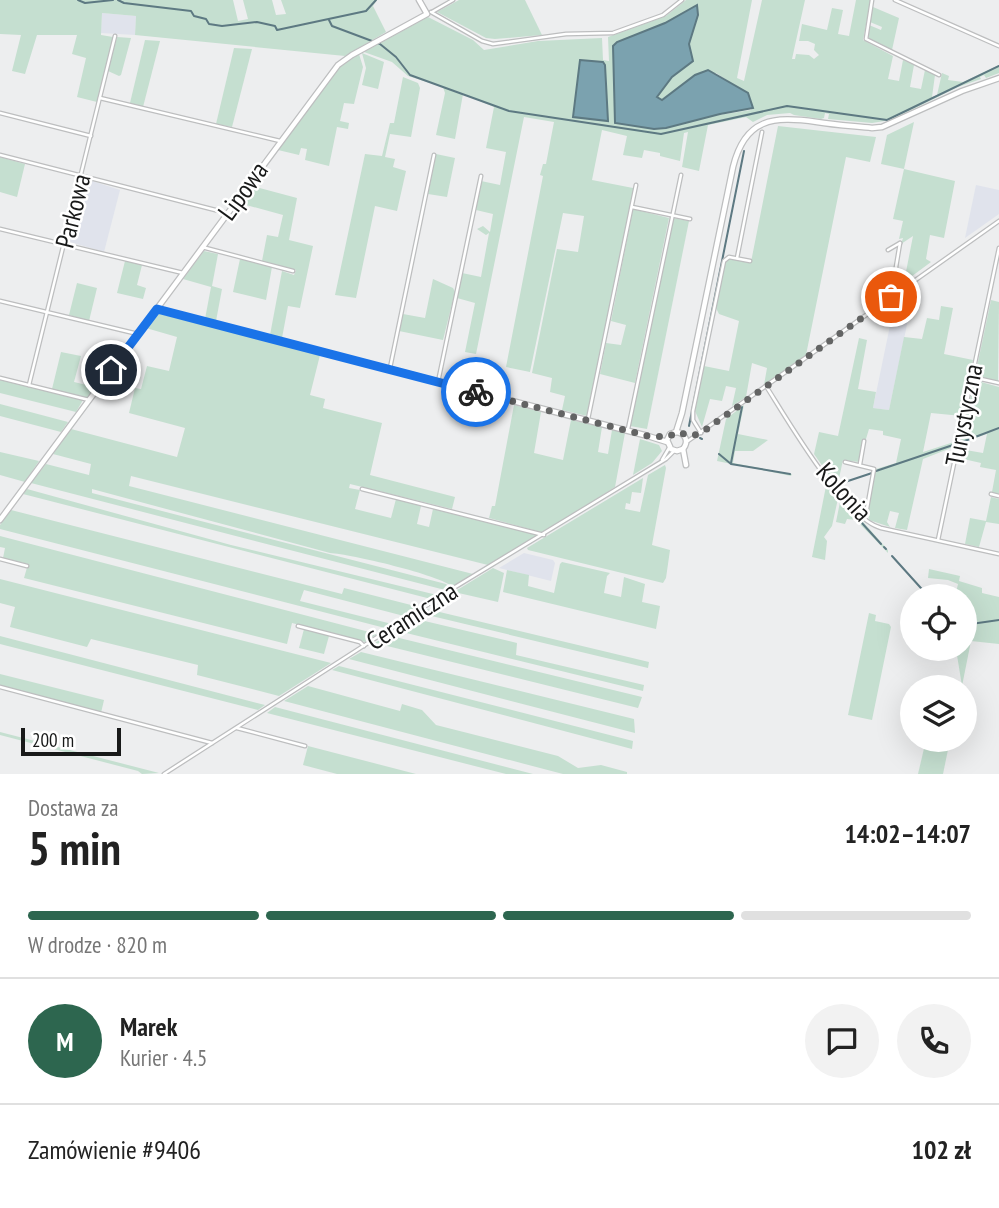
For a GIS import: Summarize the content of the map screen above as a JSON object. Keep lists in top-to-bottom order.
{
  "streets": {
    "street": [
      "Lipowa",
      "Parkowa",
      "Turystyczna",
      "Kolonia",
      "Ceramiczna"
    ]
  },
  "crossings": [
    ["Turystyczna", "Kolonia"]
  ],
  "scale_bar": "200 m",
  "page": {
    "scale": "200 m",
    "heading": ["5 min", "Dostawa za", "14:02–14:07"],
    "panel": [
      "Marek",
      "Kurier · 4.5",
      "Zamówienie #9406",
      "102 zł"
    ],
    "bar": "W drodze · 820 m",
    "round": "M"
  }
}
